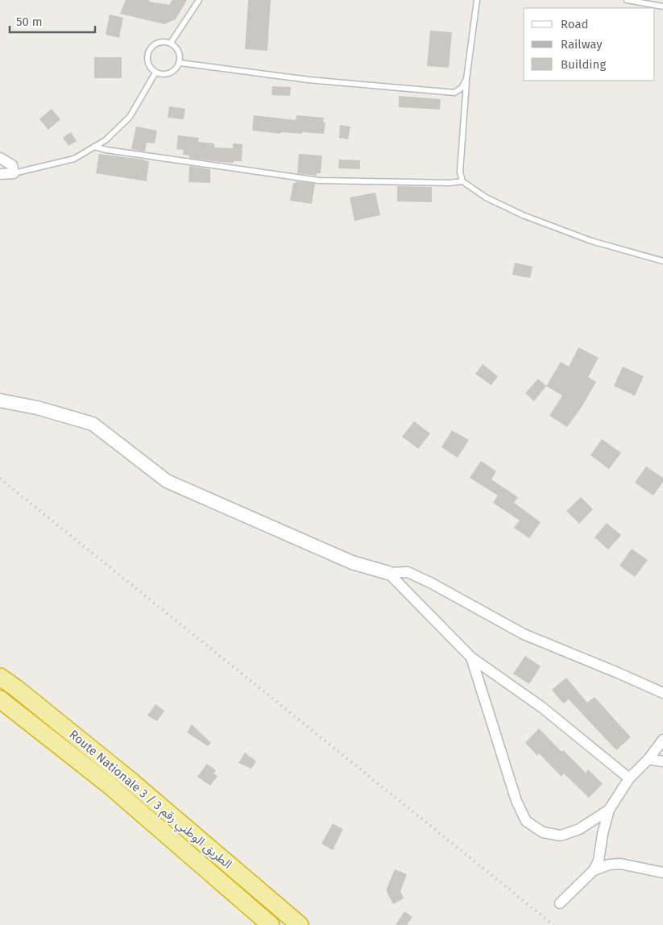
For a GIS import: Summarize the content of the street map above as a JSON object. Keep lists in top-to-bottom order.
{
  "streets": {
    "highway": ["Route Nationale 3 / الطريق الوطني رقم 3"]
  },
  "legend": ["Road", "Railway", "Building"],
  "scale_bar": "50 m"
}
